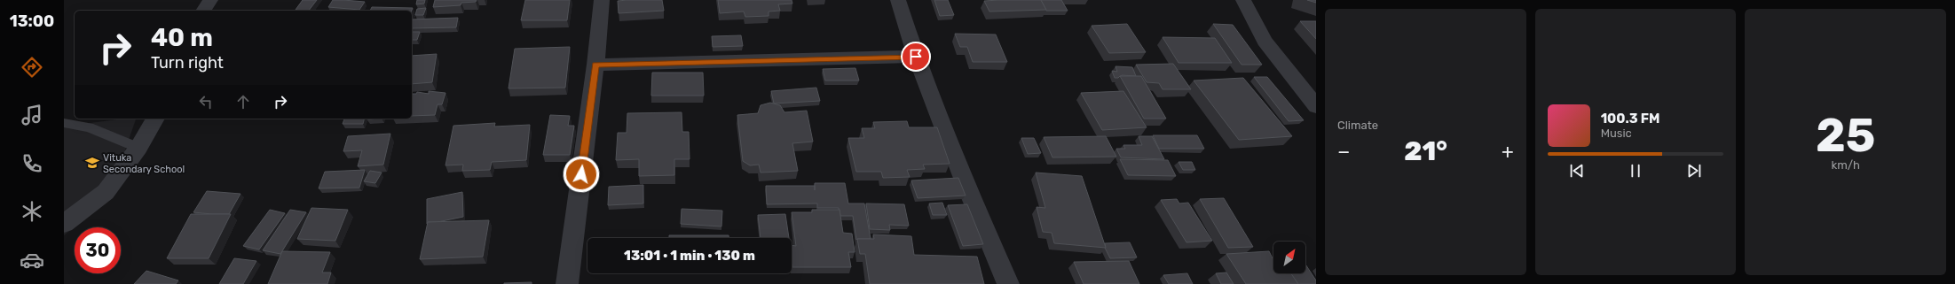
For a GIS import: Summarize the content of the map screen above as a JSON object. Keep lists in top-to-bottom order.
{
  "places": {
    "school or university": ["Vituka Secondary School"]
  },
  "north": "top right",
  "page": {
    "tabs": "13:00",
    "tile": [
      "Climate",
      ["25", "km/h"]
    ],
    "turn": ["40 m", "Turn right"],
    "song": ["100.3 FM", "Music"],
    "heat": ["−", "21°", "+"],
    "limit": "30",
    "trip": "13:01 · 1 min · 130 m"
  }
}
